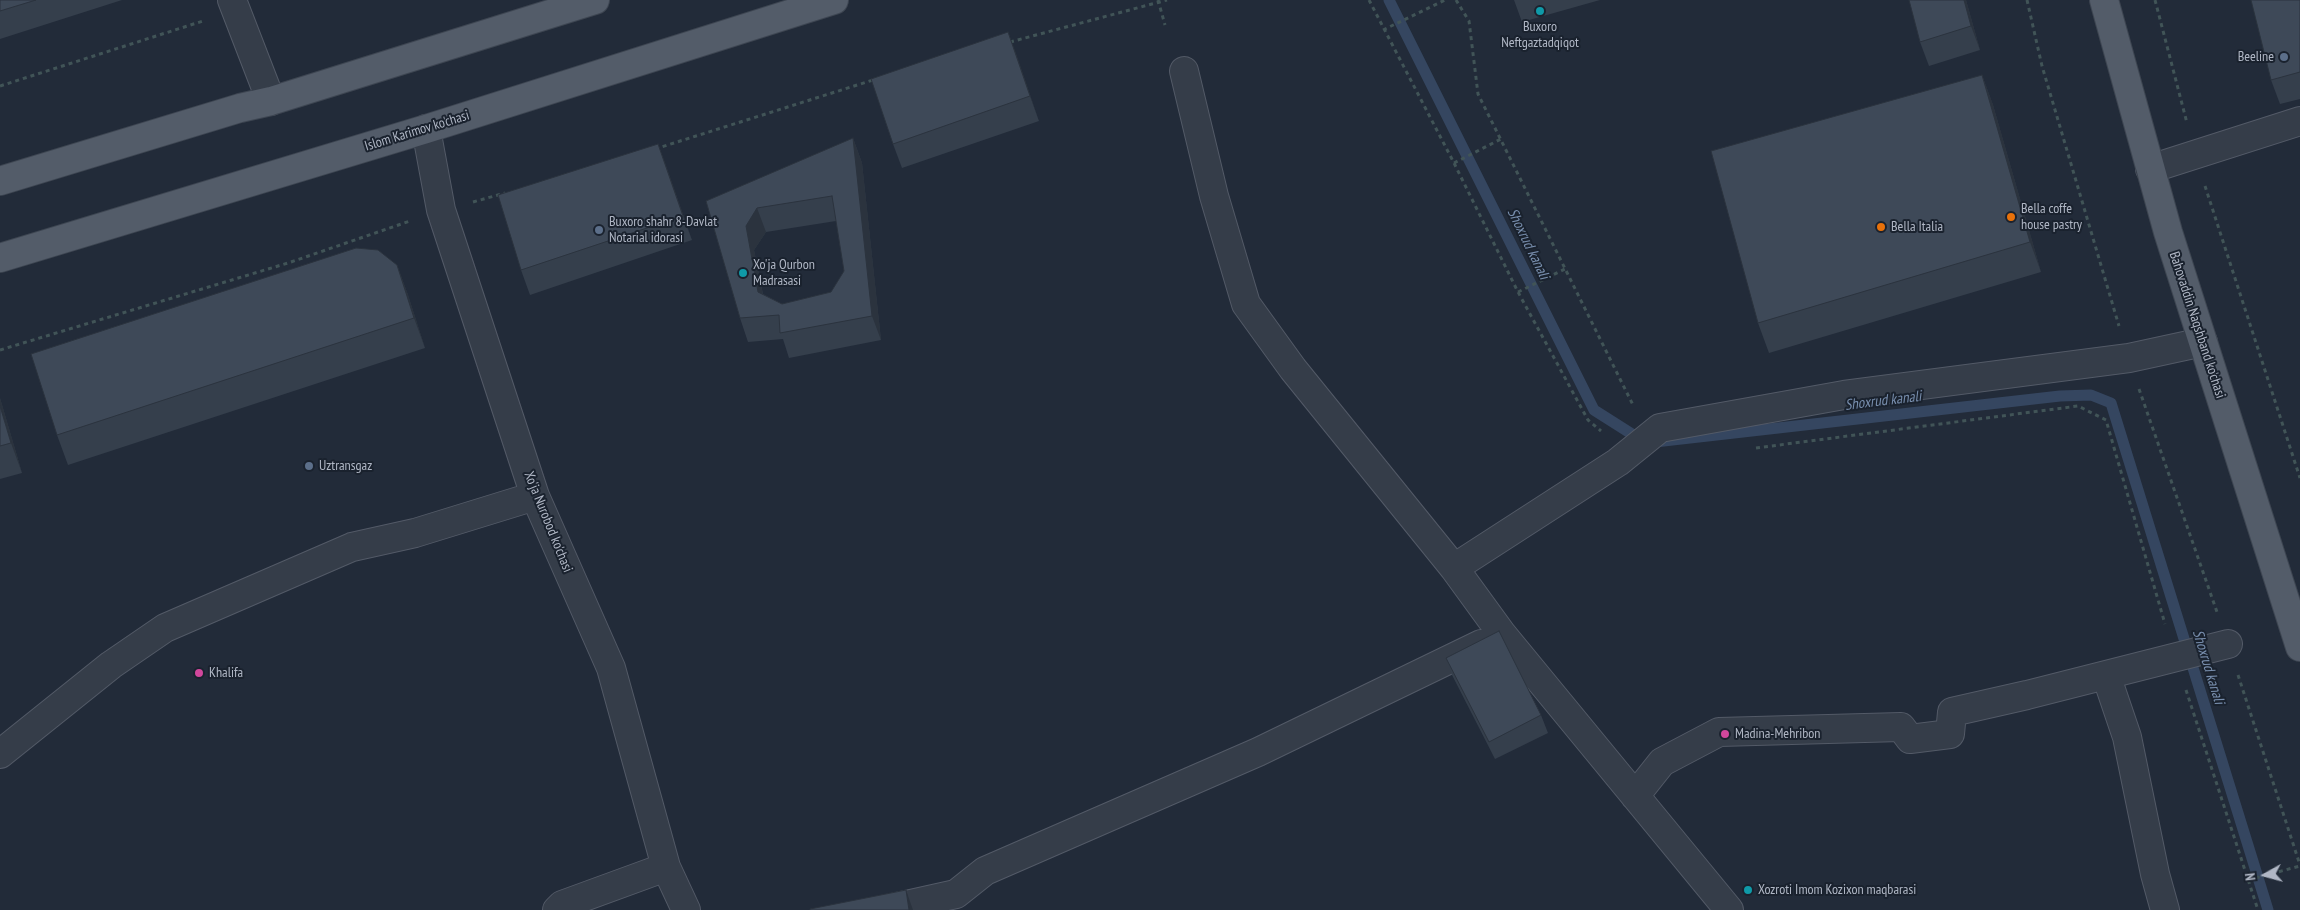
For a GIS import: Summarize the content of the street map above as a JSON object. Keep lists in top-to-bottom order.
{
  "streets": {
    "main road": ["Islom Karimov ko'chasi", "Bahovaddin Naqshband ko'chasi"],
    "street": ["Xo'ja Nurobod ko'chasi"]
  },
  "crossings": [
    ["Islom Karimov ko'chasi", "Xo'ja Nurobod ko'chasi"]
  ],
  "water": ["Shoxrud kanali"],
  "places": [
    "Buxoro Neftgaztadqiqot",
    "Beeline",
    "Bella coffe house pastry",
    "Bella Italia",
    "Buxoro shahr 8-Davlat Notarial idorasi",
    "Xo'ja Qurbon Madrasasi",
    "Uztransgaz",
    "Khalifa",
    "Madina-Mehribon",
    "Xozroti Imom Kozixon maqbarasi"
  ],
  "north": "left"
}
